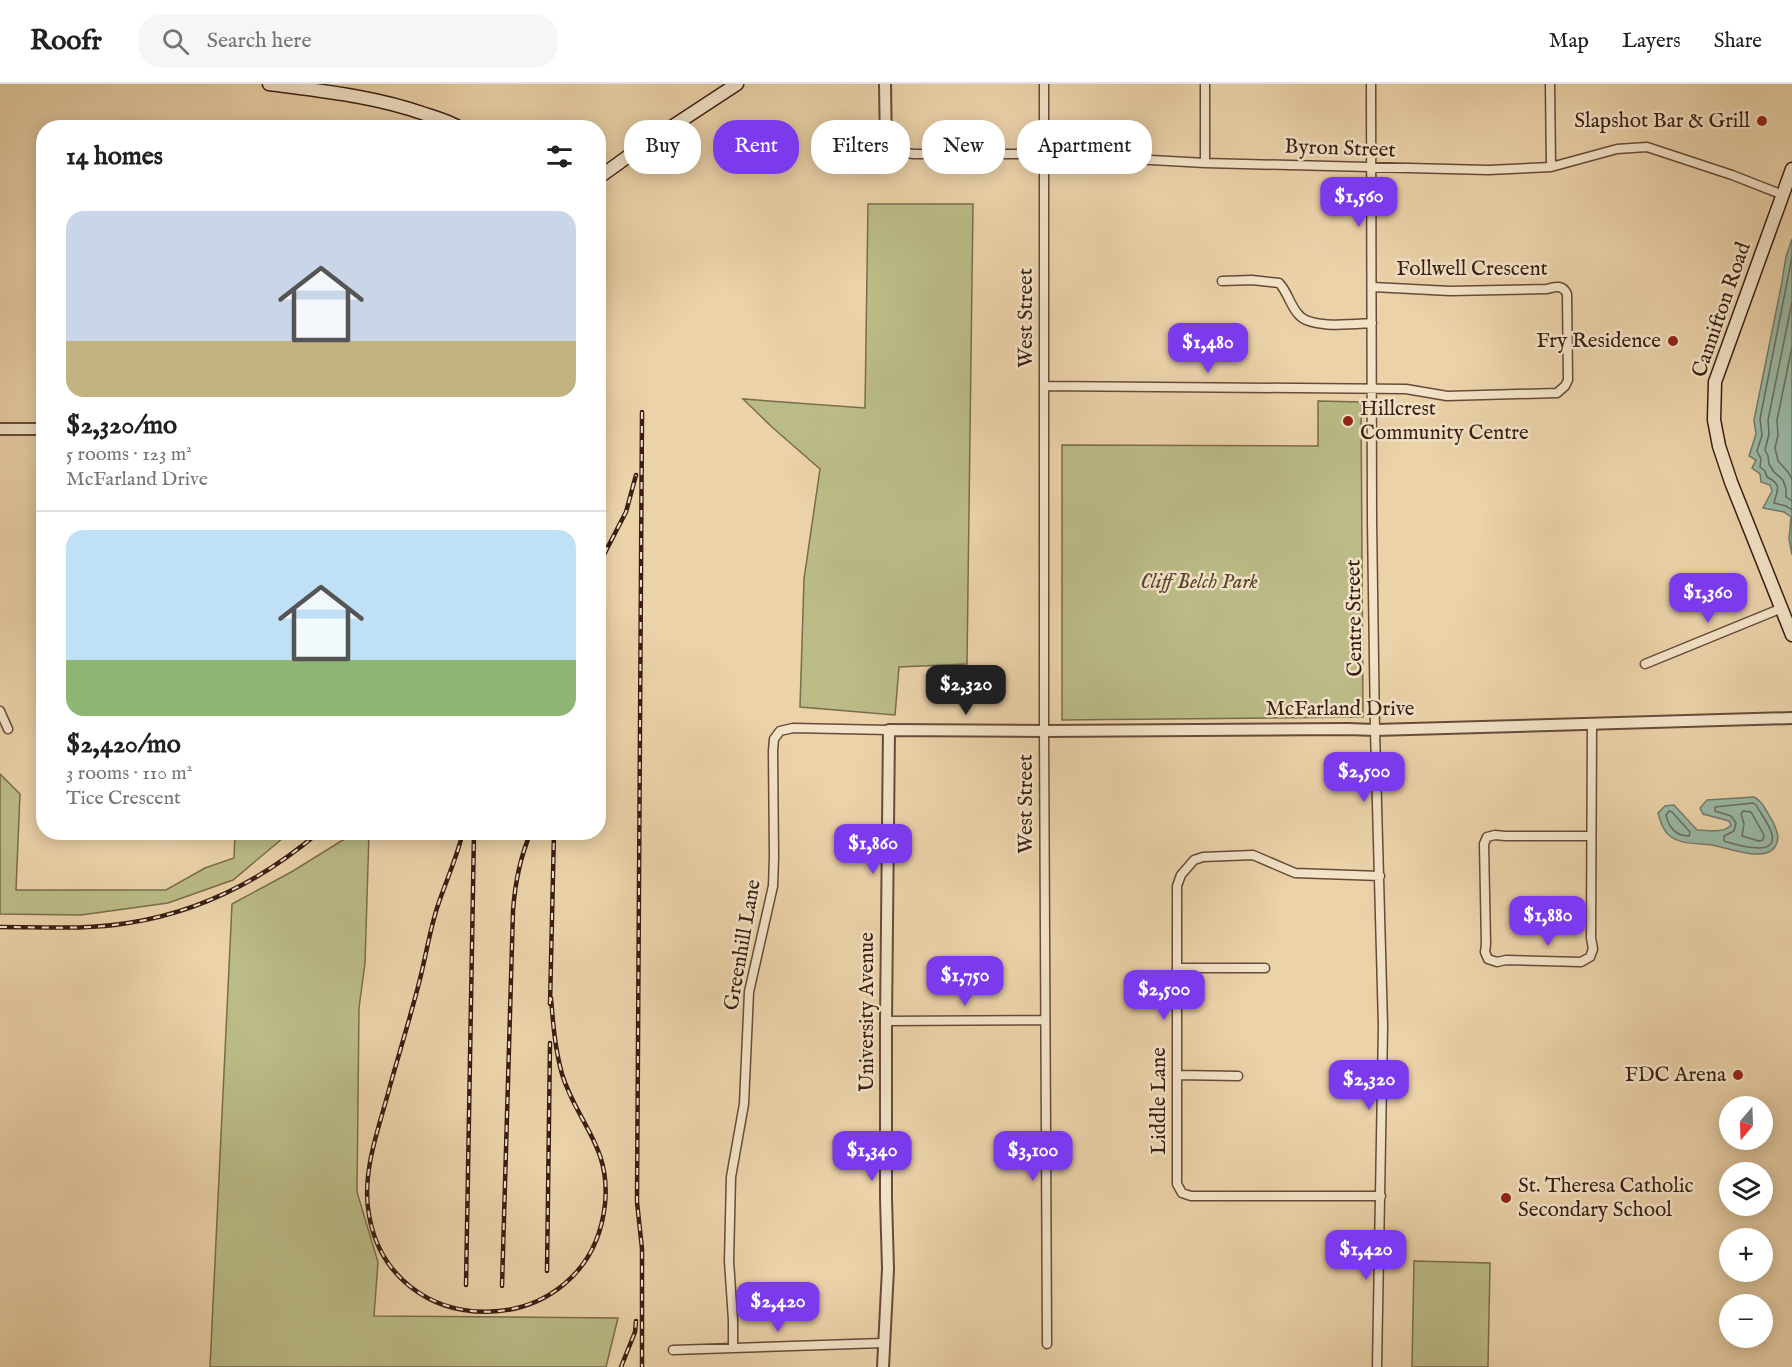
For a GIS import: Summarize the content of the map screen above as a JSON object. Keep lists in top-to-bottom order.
{
  "streets": {
    "main road": ["Cannifton Road"],
    "street": [
      "Byron Street",
      "Follwell Crescent",
      "West Street",
      "Centre Street",
      "McFarland Drive",
      "Greenhill Lane",
      "University Avenue",
      "Liddle Lane"
    ]
  },
  "crossings": [
    ["Byron Street", "Cannifton Road"],
    ["Byron Street", "Centre Street"],
    ["Follwell Crescent", "Centre Street"],
    ["West Street", "McFarland Drive"],
    ["Centre Street", "McFarland Drive"],
    ["Centre Street", "Liddle Lane"],
    ["McFarland Drive", "Greenhill Lane"],
    ["McFarland Drive", "University Avenue"],
    ["Greenhill Lane", "University Avenue"]
  ],
  "parks": ["Cliff Belch Park"],
  "places": [
    "Slapshot Bar & Grill",
    "Fry Residence",
    "Hillcrest Community Centre",
    "FDC Arena",
    "St. Theresa Catholic Secondary School"
  ],
  "north": "bottom",
  "page": {
    "header": "Roofr",
    "search": "Search here",
    "nav": ["Map", "Layers", "Share"],
    "chip": [
      "Buy",
      "Rent",
      "Filters",
      "New",
      "Apartment"
    ],
    "heading": "14 homes",
    "price": [
      "$1,560",
      "$1,480",
      "$1,360",
      "$2,320",
      "$2,500",
      "$1,860",
      "$1,880",
      "$1,750",
      "$2,500",
      "$2,320",
      "$1,340",
      "$3,100",
      "$1,420",
      "$2,420"
    ],
    "list": [
      {
        "name": "$2,320/mo",
        "note": "5 rooms · 123 m² · McFarland Drive"
      },
      {
        "name": "$2,420/mo",
        "note": "3 rooms · 110 m² · Tice Crescent"
      }
    ],
    "map_buttons": ["+", "−"]
  }
}
